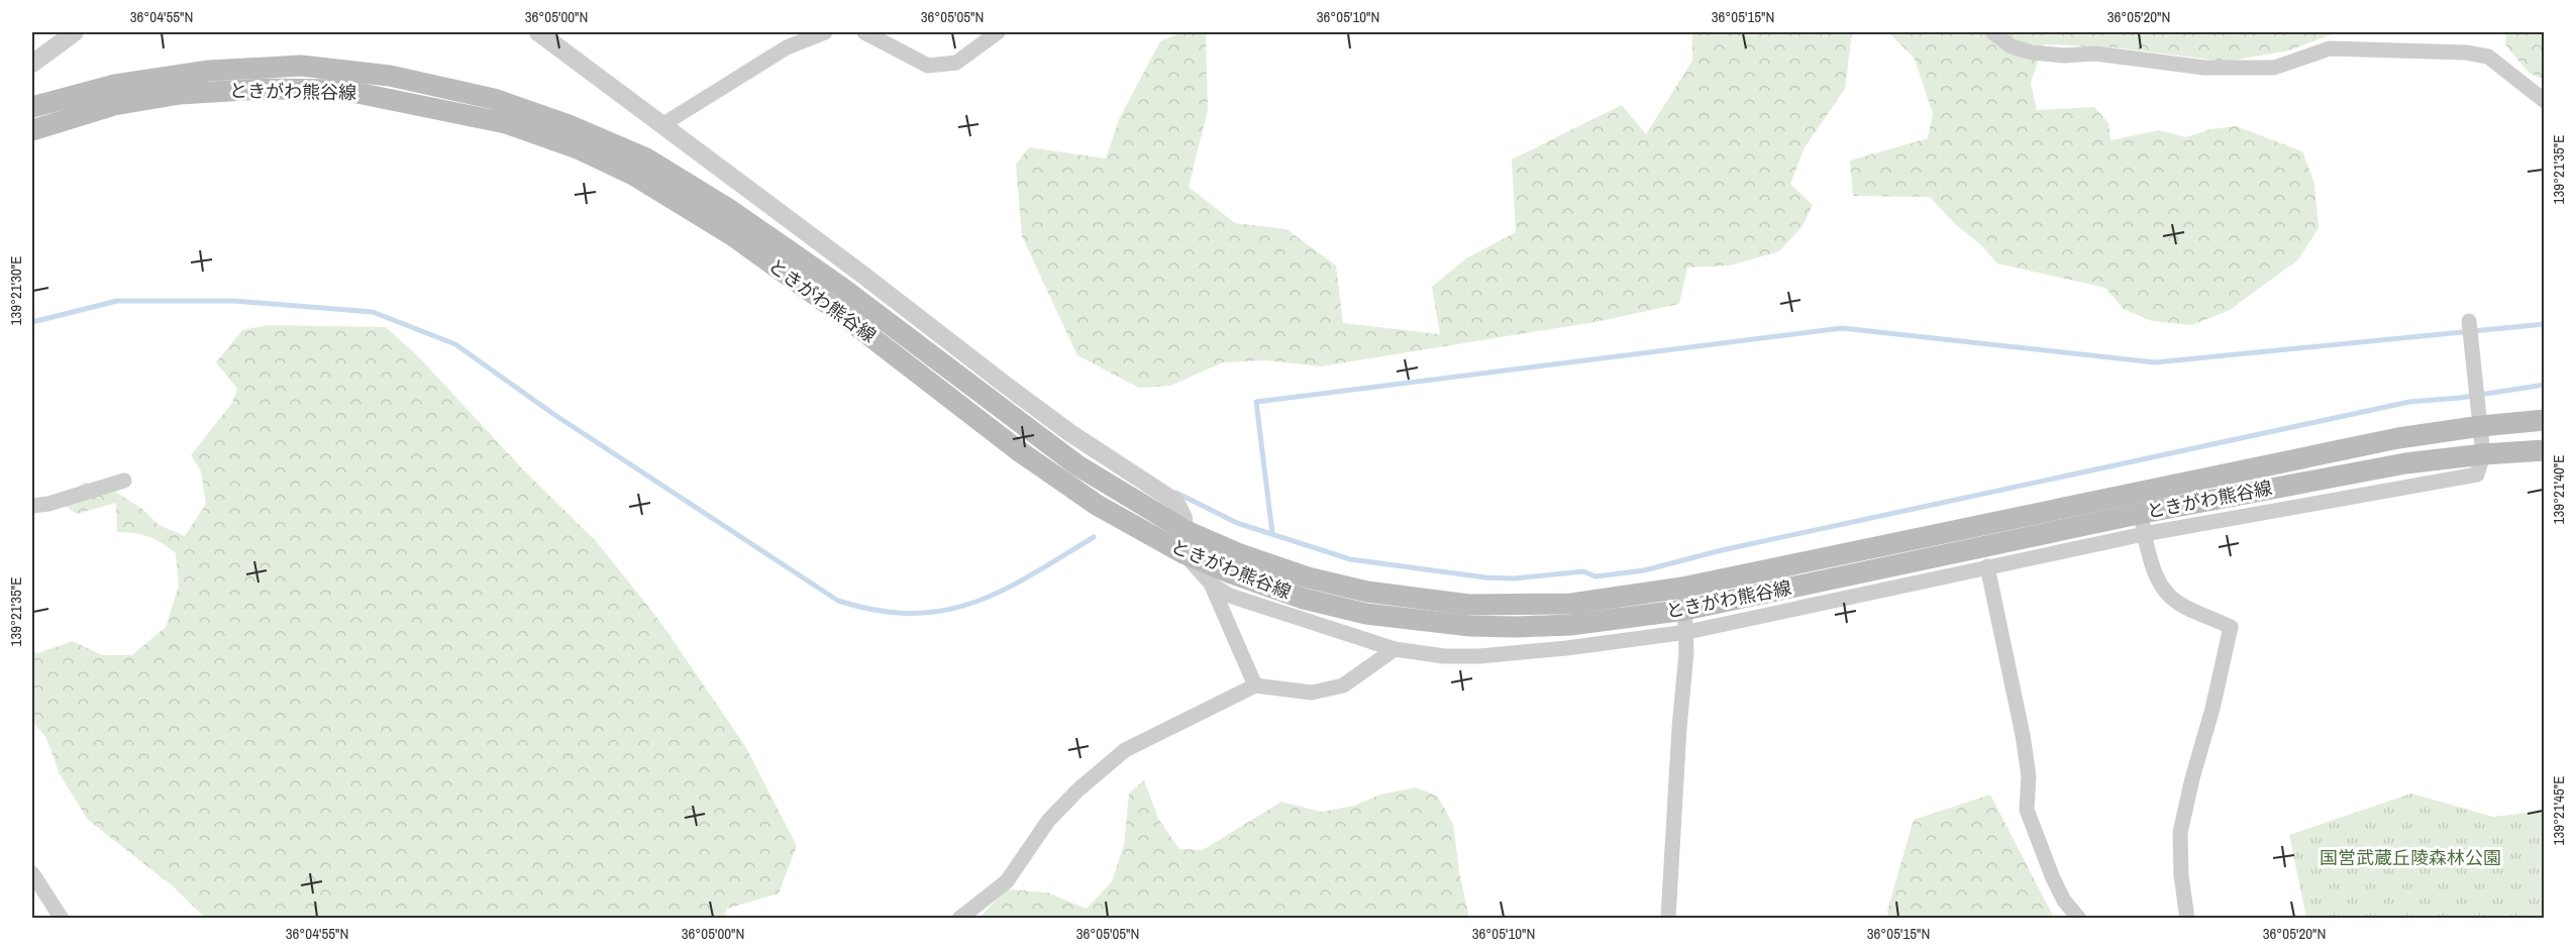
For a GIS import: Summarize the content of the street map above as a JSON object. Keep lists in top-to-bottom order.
{
  "streets": {
    "main road": ["ときがわ熊谷線"]
  },
  "parks": ["国営武蔵丘陵森林公園"],
  "coordinates": [
    "36°04'55\"N",
    "36°05'00\"N",
    "36°05'05\"N",
    "36°05'10\"N",
    "36°05'15\"N",
    "36°05'20\"N",
    "139°21'35\"E",
    "139°21'30\"E",
    "139°21'40\"E",
    "139°21'45\"E"
  ]
}
